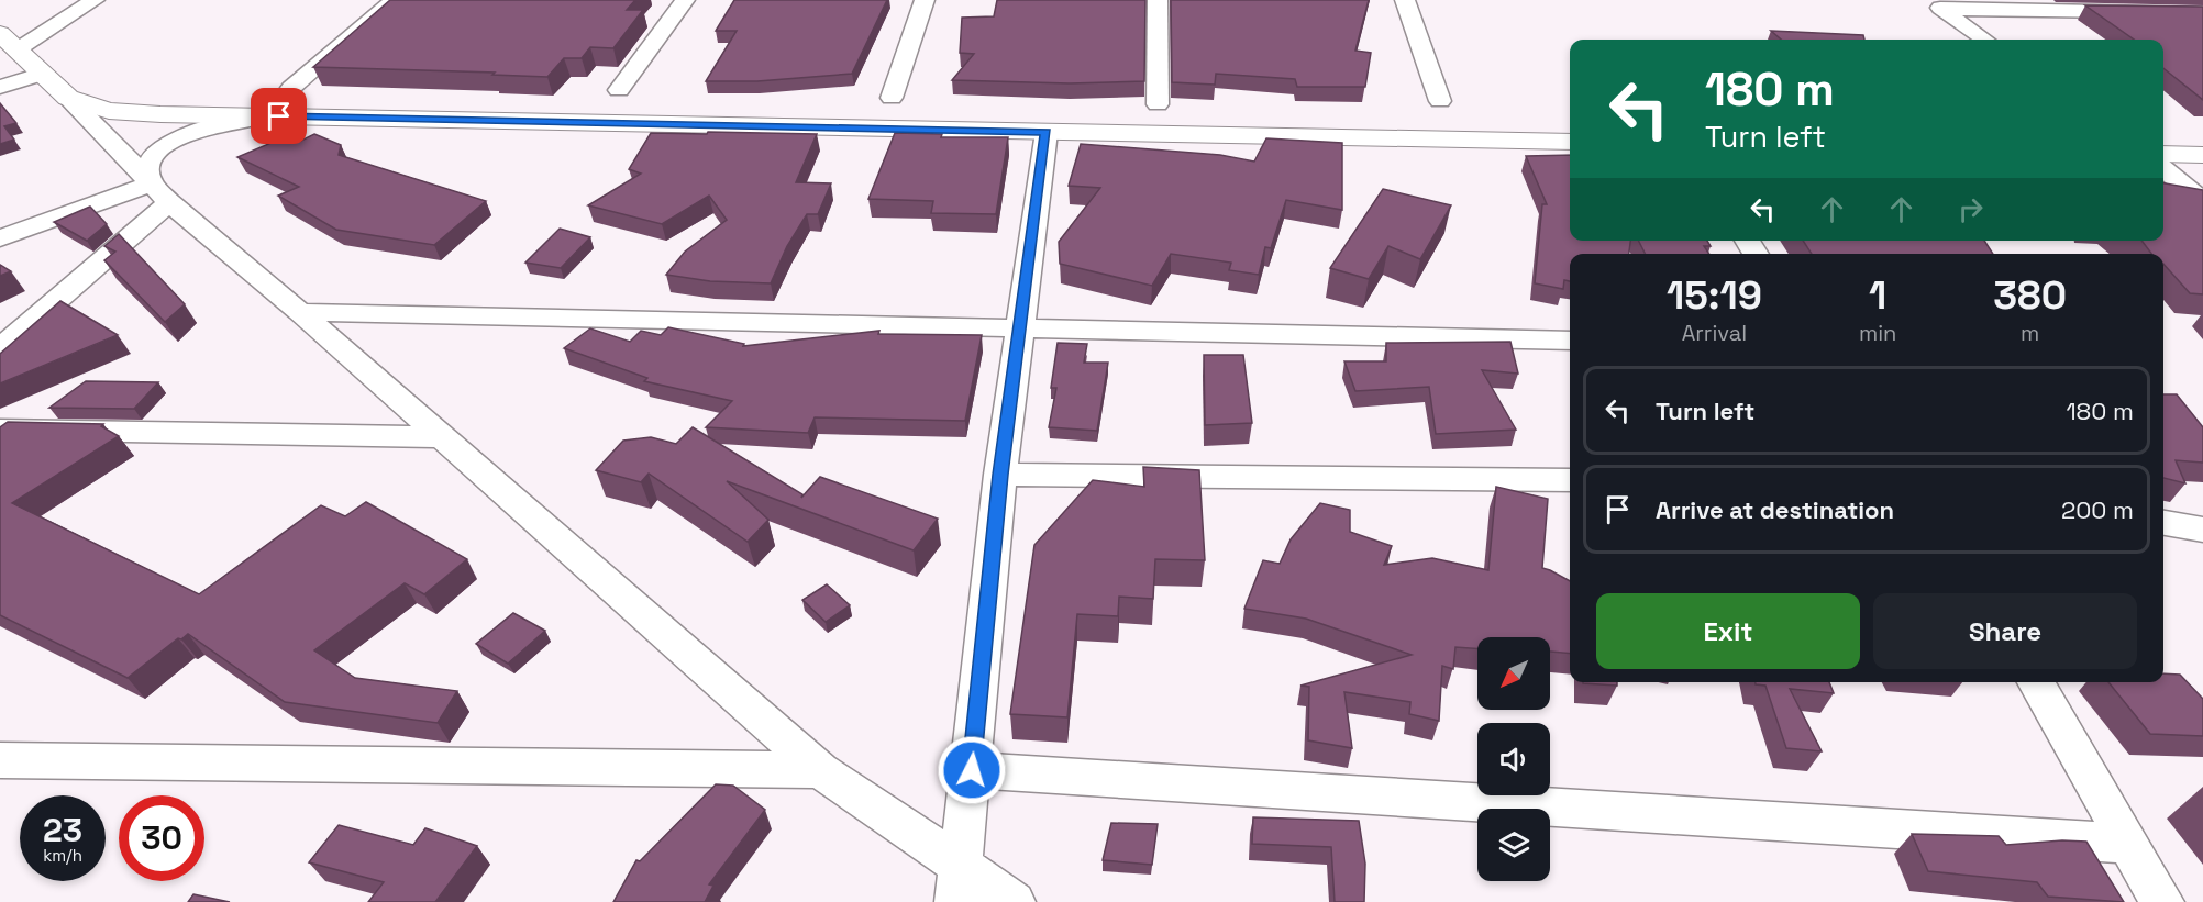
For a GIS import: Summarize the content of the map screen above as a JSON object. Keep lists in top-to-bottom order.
{
  "north": "bottom left",
  "page": {
    "turn": ["180 m", "Turn left"],
    "eta": [
      "15:19",
      "Arrival",
      "1",
      "min",
      "380",
      "m"
    ],
    "list": [
      {
        "name": "Turn left",
        "value": "180 m"
      },
      {
        "name": "Arrive at destination",
        "value": "200 m"
      }
    ],
    "buttons": ["Exit", "Share"],
    "speed": "23 km/h",
    "limit": "30"
  }
}
